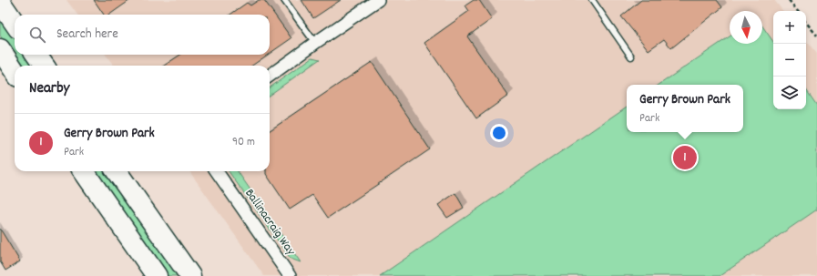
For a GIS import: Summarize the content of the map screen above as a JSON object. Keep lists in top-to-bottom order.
{
  "streets": {
    "street": ["Ballinacraig Way"]
  },
  "north": "bottom",
  "page": {
    "map_buttons": ["+", "−"],
    "search": "Search here",
    "heading": "Nearby",
    "popup": ["Gerry Brown Park", "Park"],
    "list": [
      {
        "mark": "1",
        "name": "Gerry Brown Park",
        "note": "Park",
        "value": "90 m"
      }
    ],
    "pins": "1"
  }
}
